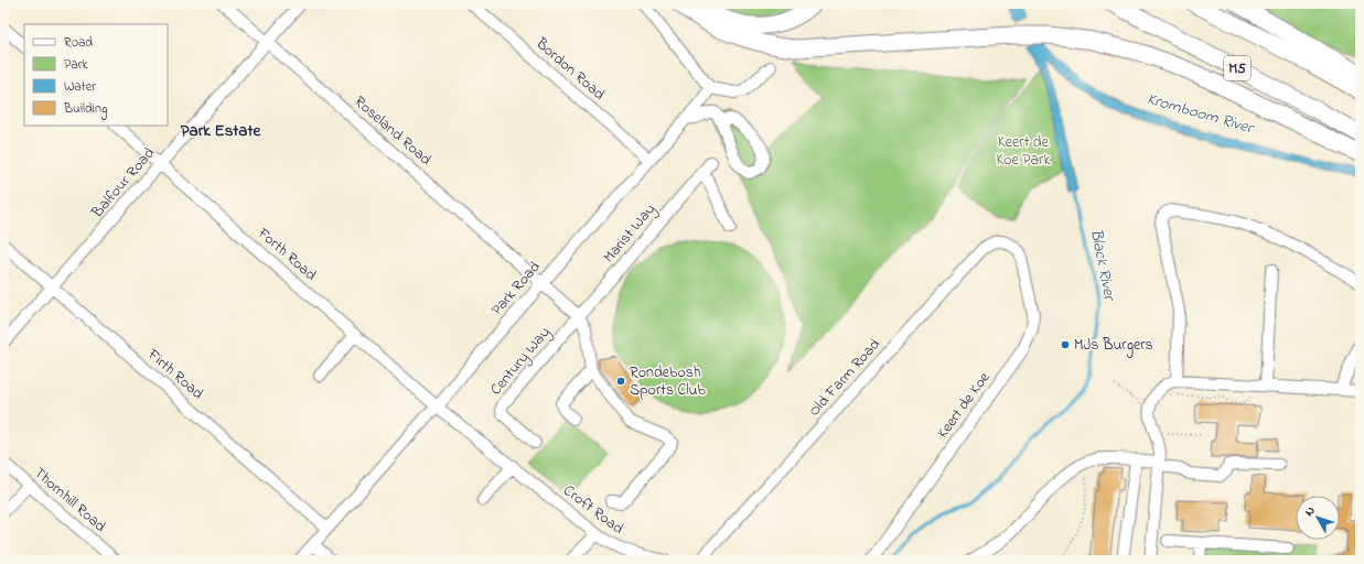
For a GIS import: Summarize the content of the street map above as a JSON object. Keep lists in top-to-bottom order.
{
  "streets": {
    "highway": ["M5"],
    "street": [
      "Bordon Road",
      "Roseland Road",
      "Balfour Road",
      "Marist Way",
      "Forth Road",
      "Park Road",
      "Century Way",
      "Firth Road",
      "Old Farm Road",
      "Keert de Koe",
      "Thornhill Road",
      "Croft Road"
    ]
  },
  "crossings": [
    ["Bordon Road", "Park Road"],
    ["Roseland Road", "Balfour Road"],
    ["Roseland Road", "Marist Way"],
    ["Roseland Road", "Park Road"],
    ["Roseland Road", "Century Way"],
    ["Balfour Road", "Forth Road"],
    ["Balfour Road", "Firth Road"],
    ["Marist Way", "Century Way"],
    ["Forth Road", "Park Road"],
    ["Forth Road", "Croft Road"],
    ["Park Road", "Firth Road"],
    ["Park Road", "Croft Road"],
    ["Old Farm Road", "Keert de Koe"]
  ],
  "districts": ["Park Estate"],
  "water": ["Kromboom River", "Black River"],
  "parks": ["Keert de Koe Park"],
  "places": ["MJs Burgers", "Rondebosh Sports Club"],
  "legend": [
    "Road",
    "Park",
    "Water",
    "Building"
  ],
  "north": "top left"
}
